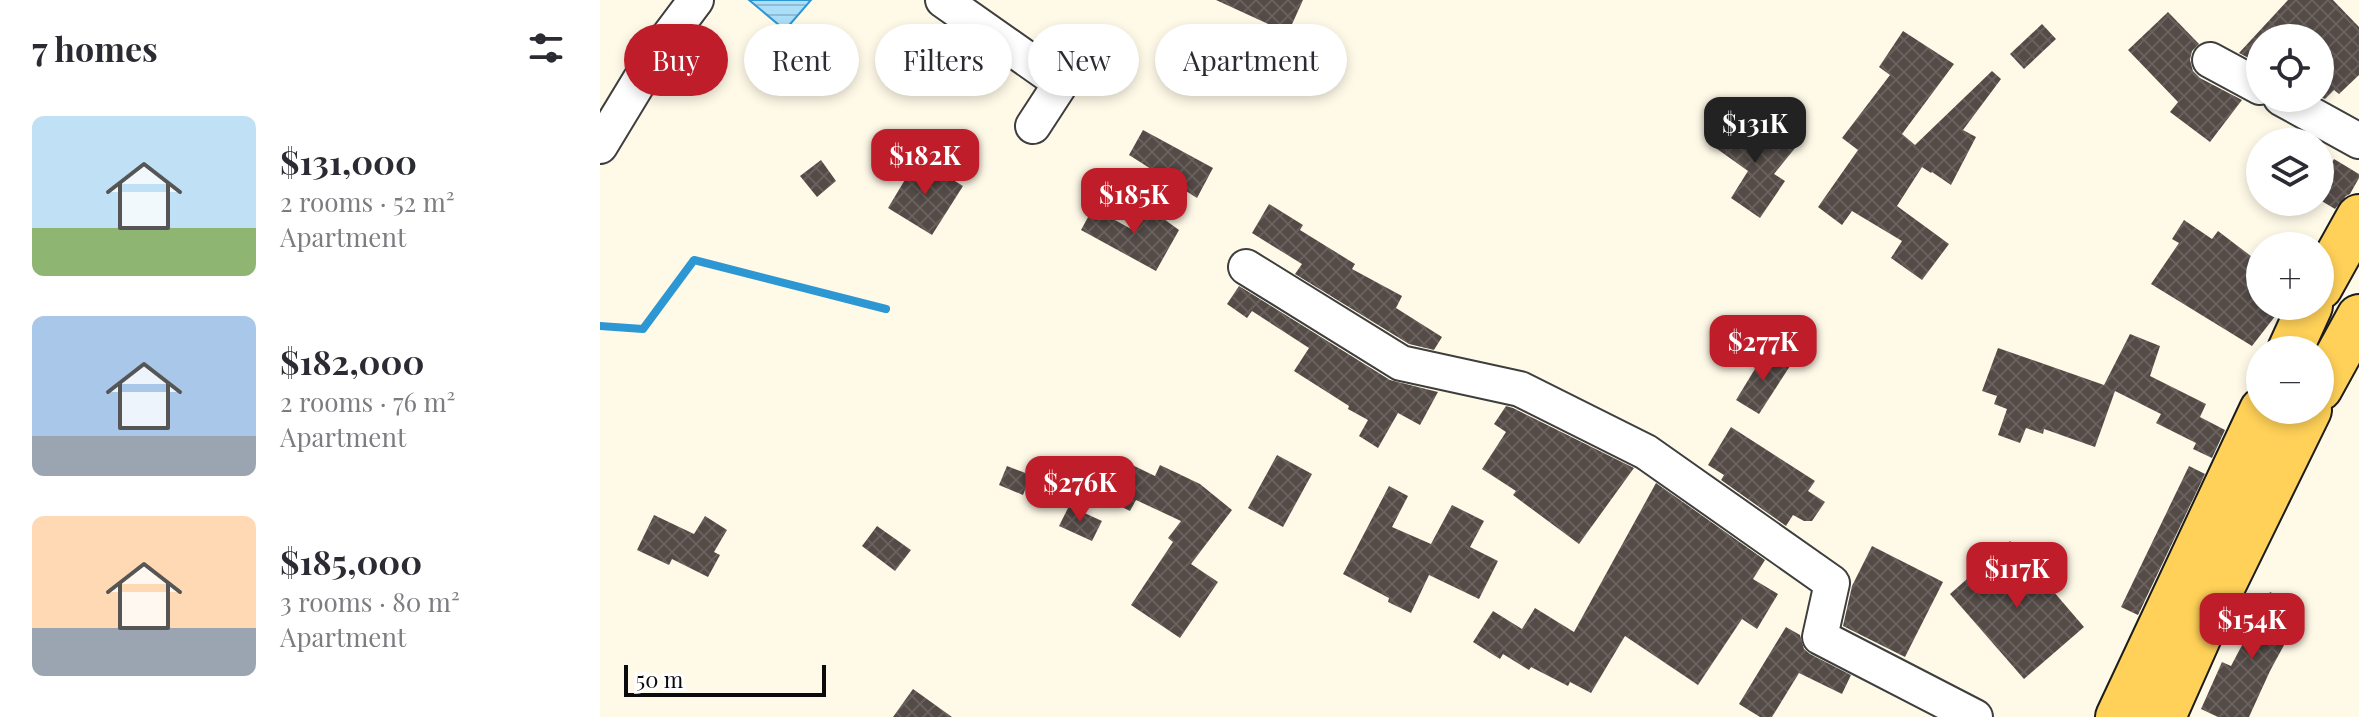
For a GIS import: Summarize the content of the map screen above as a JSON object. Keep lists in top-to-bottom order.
{
  "scale_bar": "50 m",
  "page": {
    "heading": "7 homes",
    "map_buttons": ["+", "−"],
    "chip": [
      "Buy",
      "Rent",
      "Filters",
      "New",
      "Apartment"
    ],
    "list": [
      {
        "name": "$131,000",
        "note": "2 rooms · 52 m² · Apartment"
      },
      {
        "name": "$182,000",
        "note": "2 rooms · 76 m² · Apartment"
      },
      {
        "name": "$185,000",
        "note": "3 rooms · 80 m² · Apartment"
      }
    ],
    "price": [
      "$131K",
      "$182K",
      "$185K",
      "$277K",
      "$276K",
      "$117K",
      "$154K"
    ],
    "scale": "50 m"
  }
}
